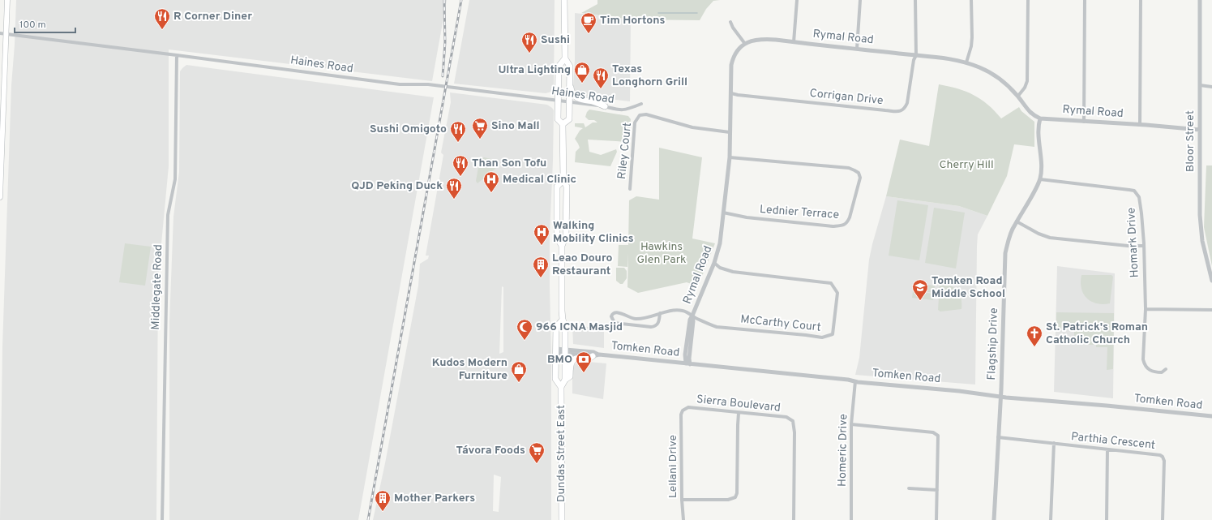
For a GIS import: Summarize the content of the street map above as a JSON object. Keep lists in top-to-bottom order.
{
  "streets": {
    "main road": ["Dundas Street East"],
    "street": [
      "Rymal Road",
      "Haines Road",
      "Corrigan Drive",
      "Bloor Street",
      "Riley Court",
      "Lednier Terrace",
      "Homark Drive",
      "Middlegate Road",
      "McCarthy Court",
      "Flagship Drive",
      "Tomken Road",
      "Sierra Boulevard",
      "Parthia Crescent",
      "Homeric Drive",
      "Leilani Drive"
    ]
  },
  "crossings": [
    ["Rymal Road", "Corrigan Drive"],
    ["Rymal Road", "Bloor Street"],
    ["Rymal Road", "Riley Court"],
    ["Rymal Road", "Lednier Terrace"],
    ["Rymal Road", "McCarthy Court"],
    ["Rymal Road", "Flagship Drive"],
    ["Rymal Road", "Tomken Road"],
    ["Haines Road", "Middlegate Road"],
    ["Haines Road", "Dundas Street East"],
    ["Homark Drive", "Flagship Drive"],
    ["Flagship Drive", "Tomken Road"],
    ["Flagship Drive", "Parthia Crescent"],
    ["Tomken Road", "Homeric Drive"],
    ["Tomken Road", "Dundas Street East"],
    ["Sierra Boulevard", "Leilani Drive"]
  ],
  "parks": ["Cherry Hill", "Hawkins Glen Park"],
  "places": {
    "restaurant": [
      "R Corner Diner",
      "Sushi",
      "Texas Longhorn Grill",
      "Sushi Omigoto",
      "Than Son Tofu",
      "QJD Peking Duck"
    ],
    "cafe": ["Tim Hortons"],
    "shop": ["Ultra Lighting", "Kudos Modern Furniture"],
    "supermarket": ["Sino Mall", "Távora Foods"],
    "hospital": ["Medical Clinic", "Walking Mobility Clinics"],
    "building": ["Leao Douro Restaurant", "Mother Parkers"],
    "school or university": ["Tomken Road Middle School"],
    "mosque": ["966 ICNA Masjid"],
    "church": ["St. Patrick's Roman Catholic Church"],
    "bank": ["BMO"]
  },
  "scale_bar": "100 m"
}
